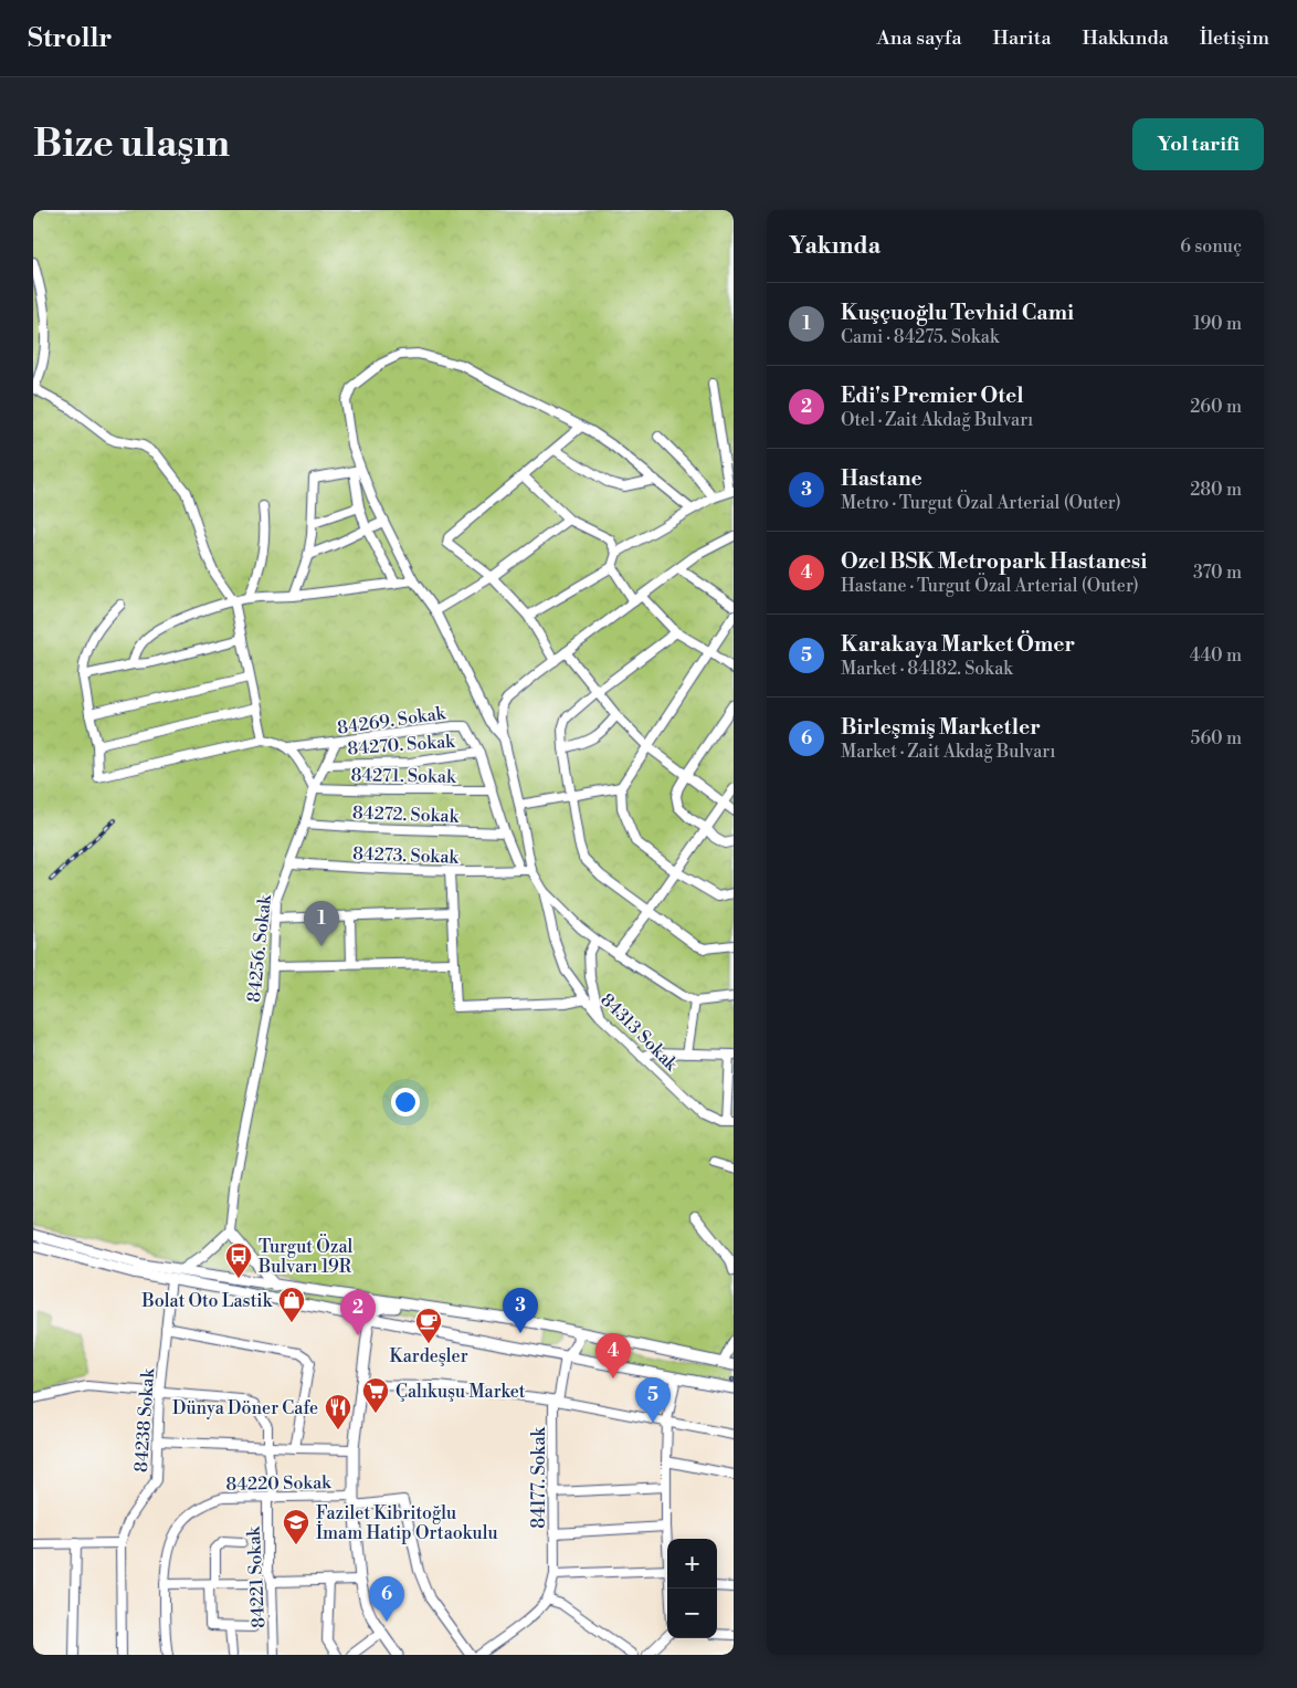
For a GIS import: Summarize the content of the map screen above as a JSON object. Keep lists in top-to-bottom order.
{
  "streets": {
    "street": [
      "84269. Sokak",
      "84270. Sokak",
      "84271. Sokak",
      "84272. Sokak",
      "84273. Sokak",
      "84256. Sokak",
      "84313 Sokak",
      "84238 Sokak",
      "84177. Sokak",
      "84220 Sokak",
      "84221 Sokak"
    ]
  },
  "crossings": [
    ["84269. Sokak", "84270. Sokak"],
    ["84269. Sokak", "84271. Sokak"],
    ["84269. Sokak", "84272. Sokak"],
    ["84269. Sokak", "84273. Sokak"],
    ["84269. Sokak", "84256. Sokak"],
    ["84270. Sokak", "84256. Sokak"],
    ["84271. Sokak", "84256. Sokak"],
    ["84272. Sokak", "84256. Sokak"],
    ["84273. Sokak", "84256. Sokak"],
    ["84238 Sokak", "84221 Sokak"],
    ["84220 Sokak", "84221 Sokak"]
  ],
  "places": {
    "bus stop": ["Turgut Özal Bulvarı 19R"],
    "shop": ["Bolat Oto Lastik"],
    "cafe": ["Kardeşler"],
    "supermarket": ["Çalıkuşu Market"],
    "restaurant": ["Dünya Döner Cafe"],
    "school or university": ["Fazilet Kibritoğlu İmam Hatip Ortaokulu"]
  },
  "page": {
    "header": "Strollr",
    "nav": [
      "Ana sayfa",
      "Harita",
      "Hakkında",
      "İletişim"
    ],
    "buttons": "Yol tarifi",
    "title": "Bize ulaşın",
    "heading": ["Yakında", "6 sonuç"],
    "list": [
      {
        "mark": "1",
        "name": "Kuşçuoğlu Tevhid Cami",
        "note": "Cami · 84275. Sokak",
        "value": "190 m"
      },
      {
        "mark": "2",
        "name": "Edi's Premier Otel",
        "note": "Otel · Zait Akdağ Bulvarı",
        "value": "260 m"
      },
      {
        "mark": "3",
        "name": "Hastane",
        "note": "Metro · Turgut Özal Arterial (Outer)",
        "value": "280 m"
      },
      {
        "mark": "4",
        "name": "Ozel BSK Metropark Hastanesi",
        "note": "Hastane · Turgut Özal Arterial (Outer)",
        "value": "370 m"
      },
      {
        "mark": "5",
        "name": "Karakaya Market Ömer",
        "note": "Market · 84182. Sokak",
        "value": "440 m"
      },
      {
        "mark": "6",
        "name": "Birleşmiş Marketler",
        "note": "Market · Zait Akdağ Bulvarı",
        "value": "560 m"
      }
    ],
    "pins": [
      "1",
      "3",
      "2",
      "4",
      "5",
      "6"
    ],
    "map_buttons": ["+", "−"]
  }
}
